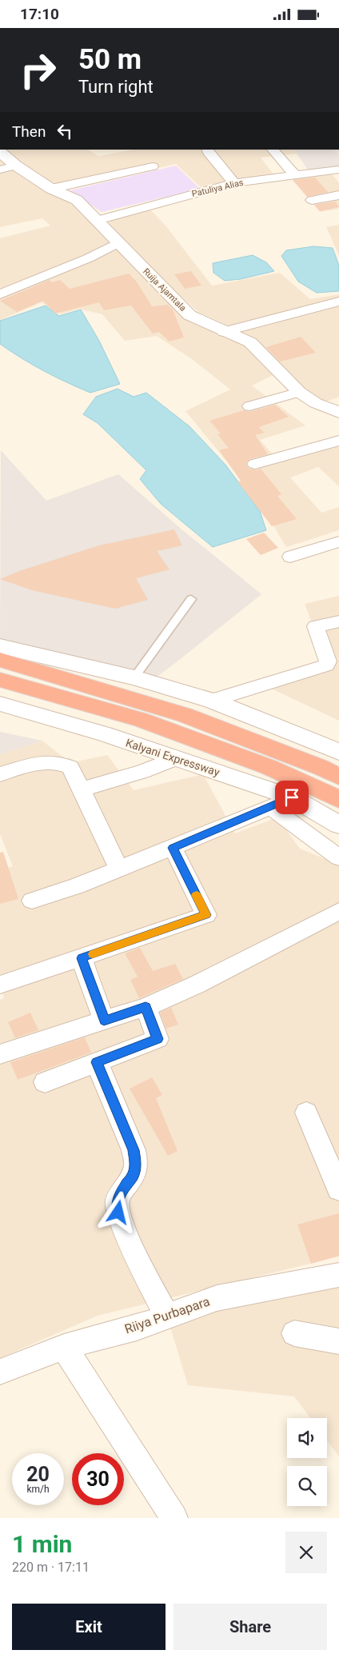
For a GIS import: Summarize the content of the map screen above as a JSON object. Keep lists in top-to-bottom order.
{
  "streets": {
    "highway": ["Kalyani Expressway"],
    "street": ["Patuliya Alias", "Ruija Ajamtala", "Riiya Purbapara"]
  },
  "crossings": [
    ["Patuliya Alias", "Ruija Ajamtala"]
  ],
  "page": {
    "status": "17:10",
    "turn": ["50 m", "Turn right"],
    "then": "Then",
    "speed": "20 km/h",
    "limit": "30",
    "heading": ["1 min", "220 m · 17:11"],
    "buttons": ["Exit", "Share"]
  }
}
